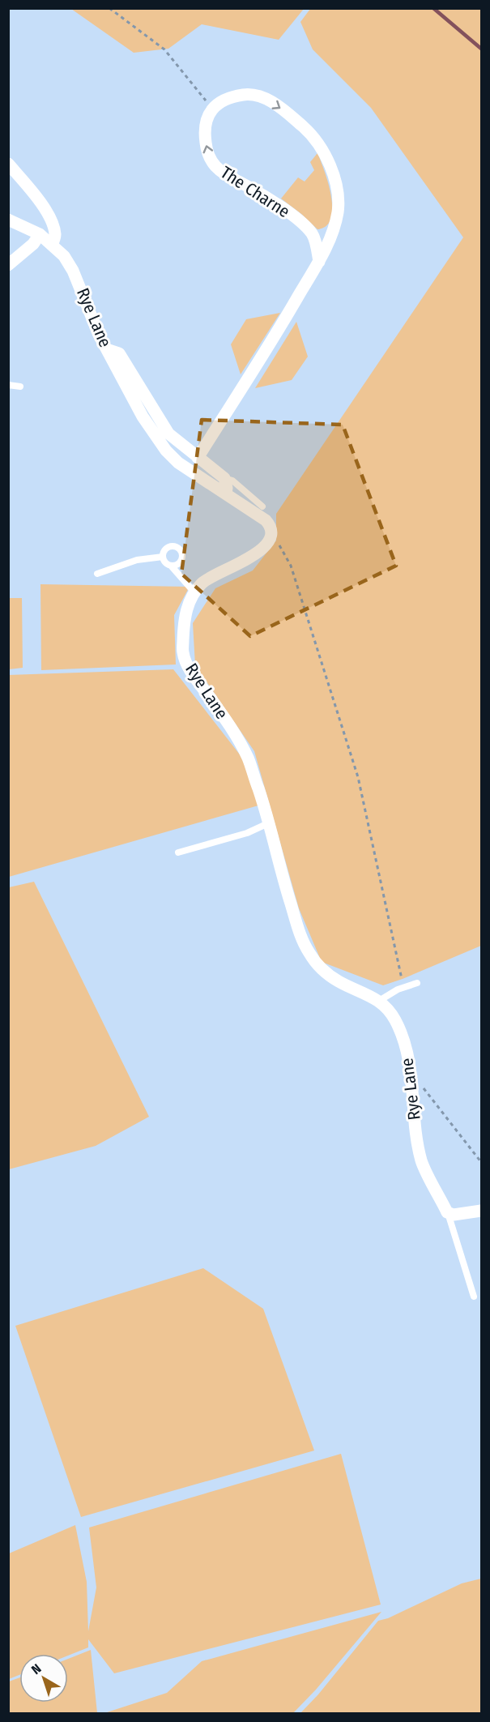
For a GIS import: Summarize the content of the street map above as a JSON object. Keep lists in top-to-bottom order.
{
  "streets": {
    "street": ["The Charne", "Rye Lane"]
  },
  "one_way": ["The Charne"],
  "north": "top left"
}
